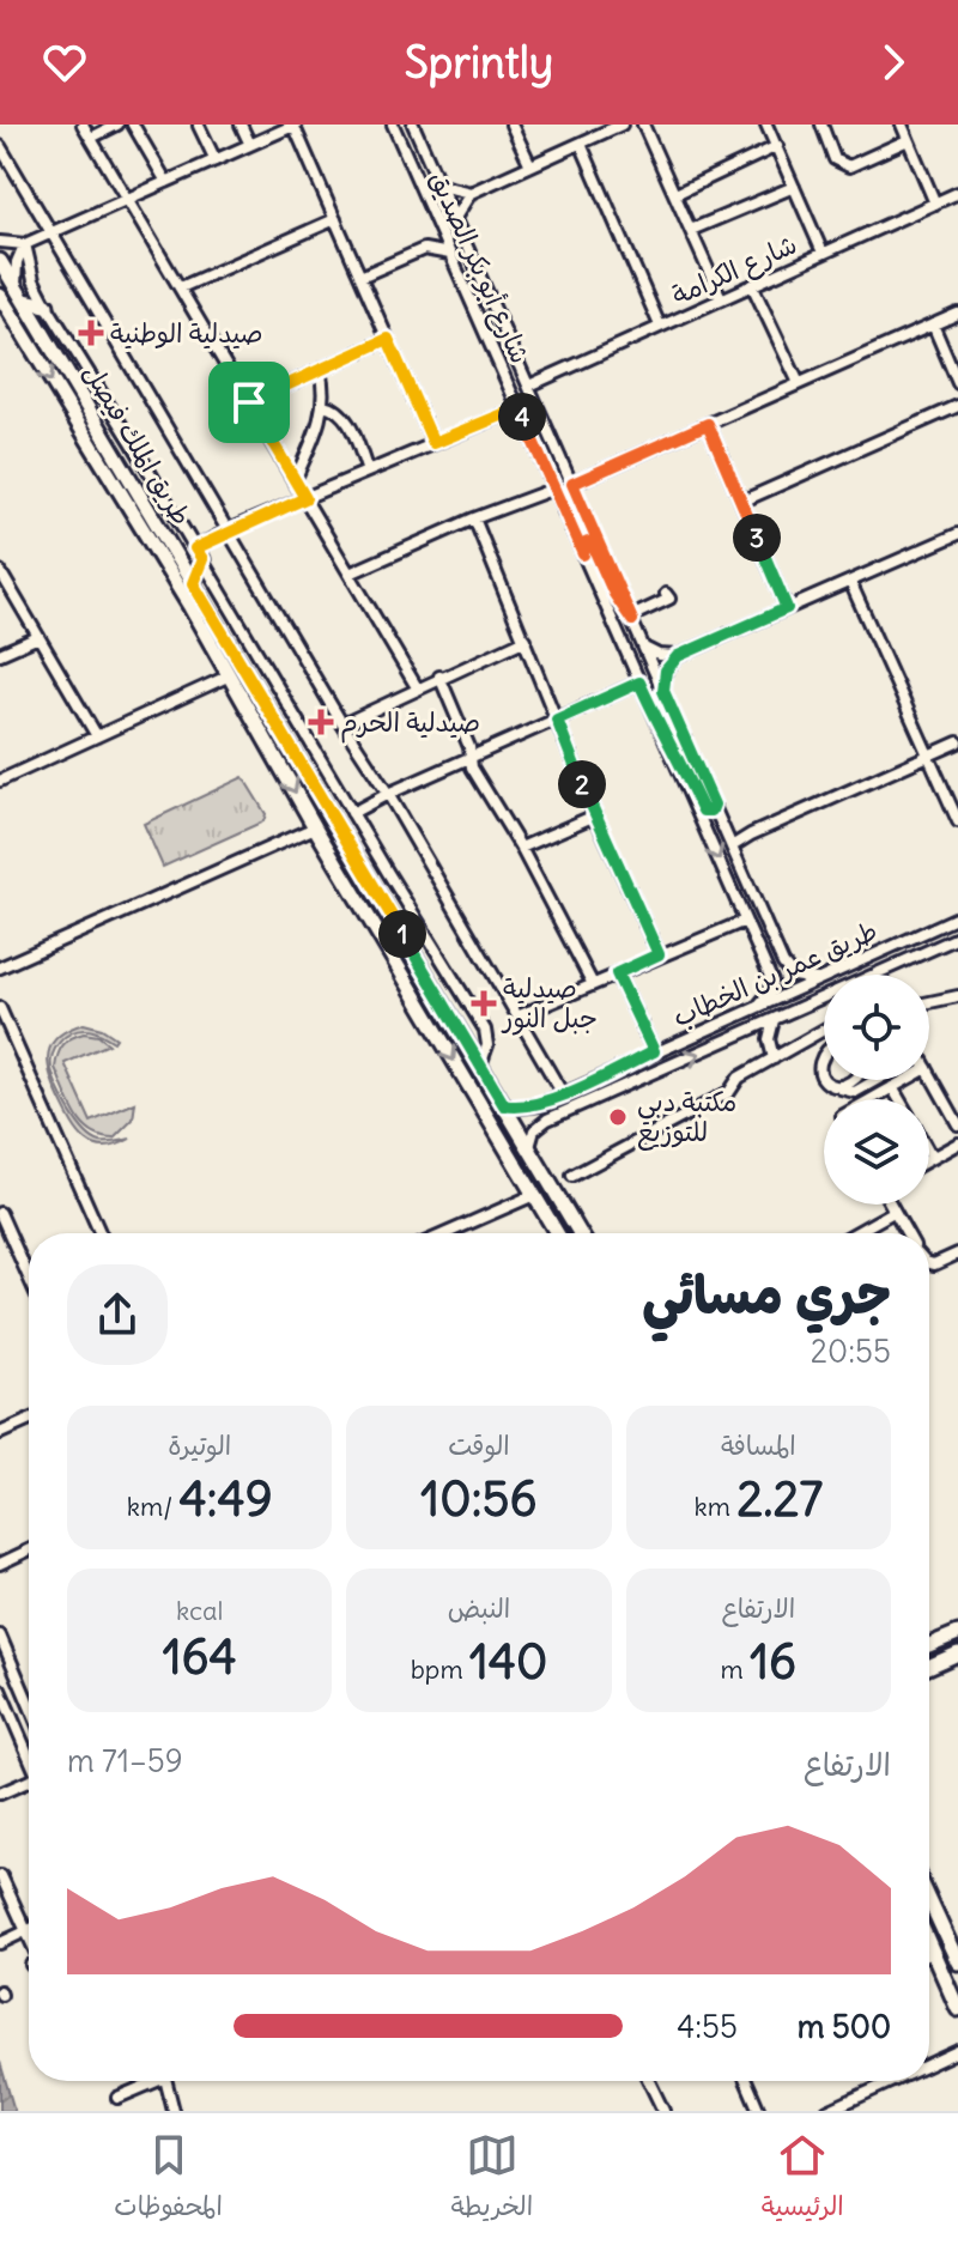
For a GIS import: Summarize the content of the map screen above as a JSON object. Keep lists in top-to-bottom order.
{
  "streets": {
    "main road": ["طريق الملك فيصل"],
    "street": ["شارع أبو بكر الصديق", "شارع الكرامة", "طريق عمر بن الخطاب"]
  },
  "crossings": [
    ["شارع أبو بكر الصديق", "شارع الكرامة"],
    ["شارع أبو بكر الصديق", "طريق عمر بن الخطاب"],
    ["طريق الملك فيصل", "طريق عمر بن الخطاب"]
  ],
  "places": {
    "health": ["صيدلية الوطنية", "صيدلية الحرم", "صيدلية جبل النور"],
    "other": ["مكتبة دبي للتوزيع"]
  },
  "page": {
    "header": "Sprintly",
    "pins": [
      "4",
      "3",
      "2",
      "1"
    ],
    "heading": ["جري مسائي", "20:55"],
    "stats": [
      ["المسافة", "2.27 km"],
      ["الوقت", "10:56"],
      ["الوتيرة", "4:49 /km"],
      ["الارتفاع", "16 m"],
      ["النبض", "140 bpm"],
      ["kcal", "164"]
    ],
    "chart": ["الارتفاع", "59–71 m"],
    "list": [
      {
        "name": "500 m",
        "note": "4:55"
      }
    ],
    "tabs": ["الرئيسية", "الخريطة", "المحفوظات"]
  }
}
